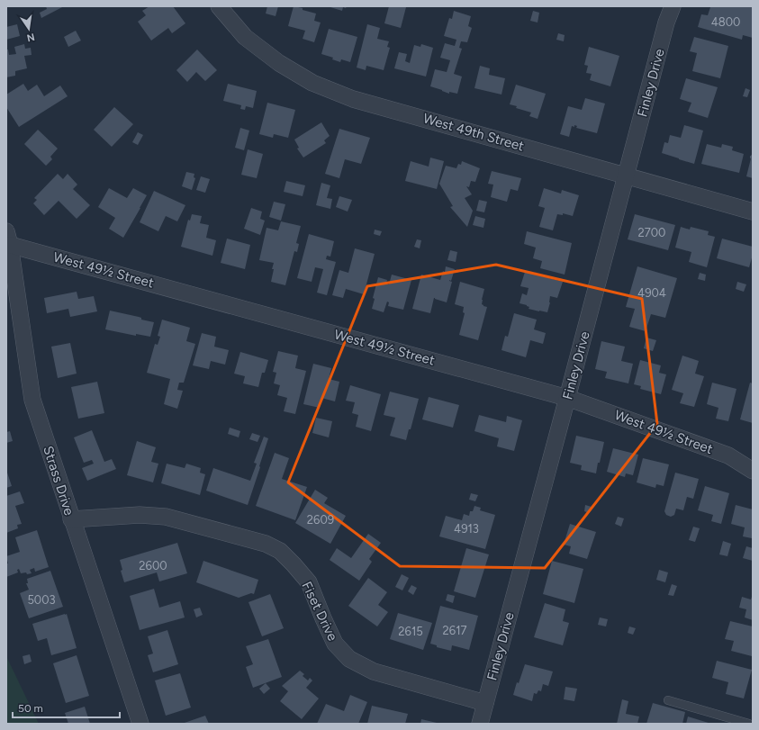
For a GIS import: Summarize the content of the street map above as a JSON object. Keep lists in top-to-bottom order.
{
  "streets": {
    "street": [
      "Finley Drive",
      "West 49th Street",
      "West 49½ Street",
      "Strass Drive",
      "Fiset Drive"
    ]
  },
  "crossings": [
    ["Finley Drive", "West 49th Street"],
    ["Finley Drive", "West 49½ Street"],
    ["Finley Drive", "Fiset Drive"],
    ["West 49½ Street", "Strass Drive"],
    ["Strass Drive", "Fiset Drive"]
  ],
  "house_numbers": [
    "4800",
    "2700",
    "4904",
    "2609",
    "4913",
    "2600",
    "5003",
    "2617",
    "2615"
  ],
  "scale_bar": "50 m",
  "north": "bottom"
}
